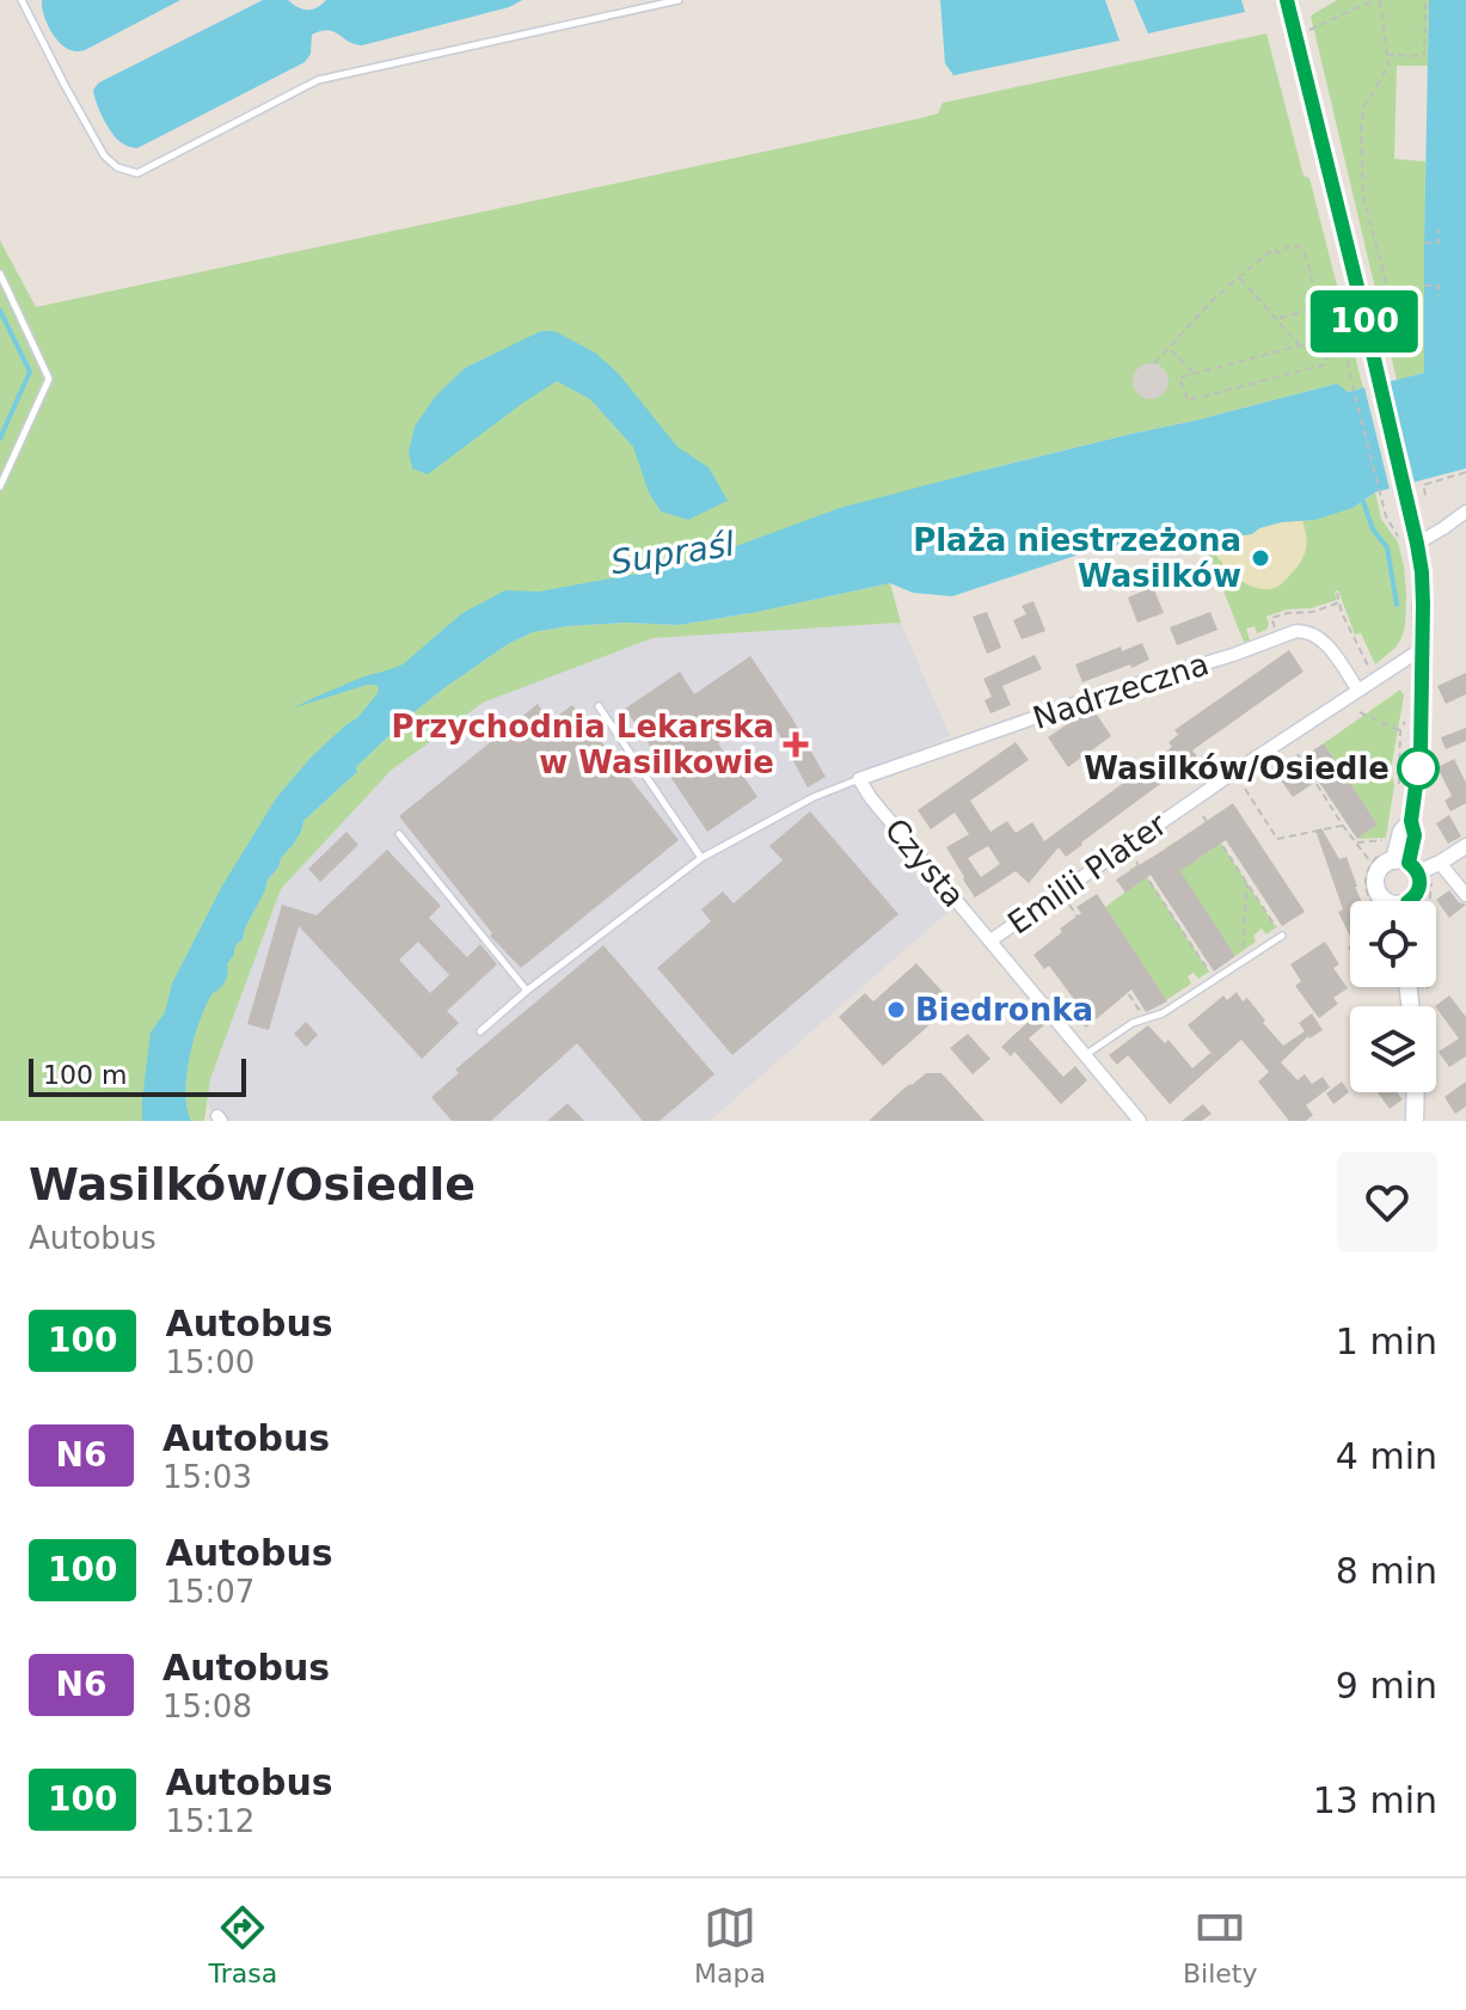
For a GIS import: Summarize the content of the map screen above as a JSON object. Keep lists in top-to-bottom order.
{
  "streets": {
    "street": ["Nadrzeczna", "Czysta", "Emilii Plater"]
  },
  "crossings": [
    ["Nadrzeczna", "Czysta"],
    ["Nadrzeczna", "Emilii Plater"],
    ["Czysta", "Emilii Plater"]
  ],
  "water": ["Supraśl"],
  "places": {
    "other": ["Plaża niestrzeżona Wasilków", "Wasilków/Osiedle", "Biedronka"],
    "health": ["Przychodnia Lekarska w Wasilkowie"]
  },
  "lines": ["bus line 100"],
  "scale_bar": "100 m",
  "page": {
    "on_map": "100",
    "scale": "100 m",
    "heading": ["Wasilków/Osiedle", "Autobus"],
    "list": [
      {
        "mark": "100",
        "name": "Autobus",
        "note": "15:00",
        "value": "1 min"
      },
      {
        "mark": "N6",
        "name": "Autobus",
        "note": "15:03",
        "value": "4 min"
      },
      {
        "mark": "100",
        "name": "Autobus",
        "note": "15:07",
        "value": "8 min"
      },
      {
        "mark": "N6",
        "name": "Autobus",
        "note": "15:08",
        "value": "9 min"
      },
      {
        "mark": "100",
        "name": "Autobus",
        "note": "15:12",
        "value": "13 min"
      }
    ],
    "tabs": ["Trasa", "Mapa", "Bilety"]
  }
}
